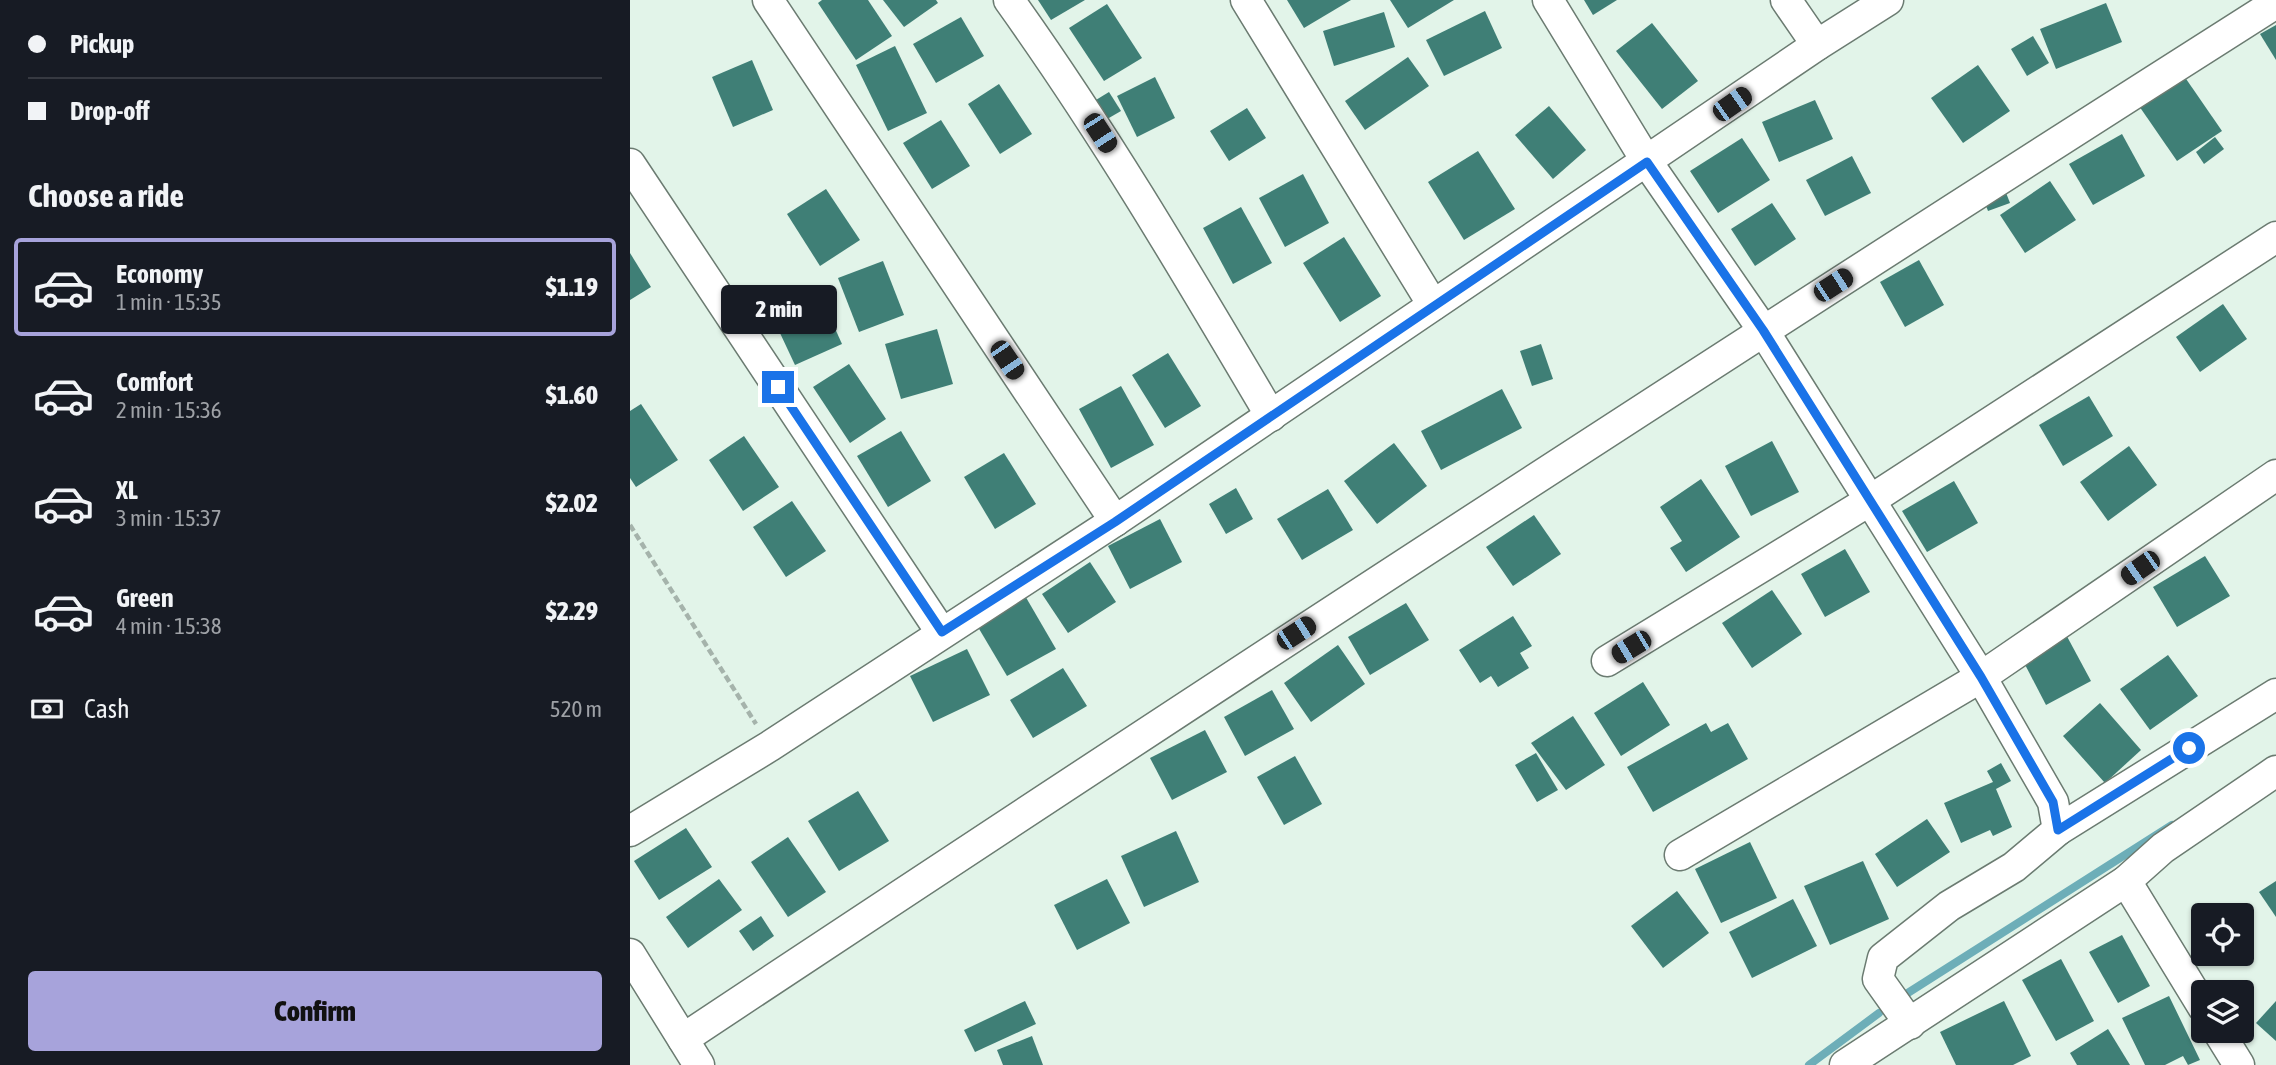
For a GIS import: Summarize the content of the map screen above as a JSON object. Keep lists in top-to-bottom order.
{
  "page": {
    "banner": ["Pickup", "Drop-off"],
    "heading": "Choose a ride",
    "list": [
      {
        "name": "Economy",
        "note": "1 min · 15:35",
        "value": "$1.19"
      },
      {
        "name": "Comfort",
        "note": "2 min · 15:36",
        "value": "$1.60"
      },
      {
        "name": "XL",
        "note": "3 min · 15:37",
        "value": "$2.02"
      },
      {
        "name": "Green",
        "note": "4 min · 15:38",
        "value": "$2.29"
      }
    ],
    "bubble": "2 min",
    "pay": ["Cash", "520 m"],
    "buttons": "Confirm"
  }
}
